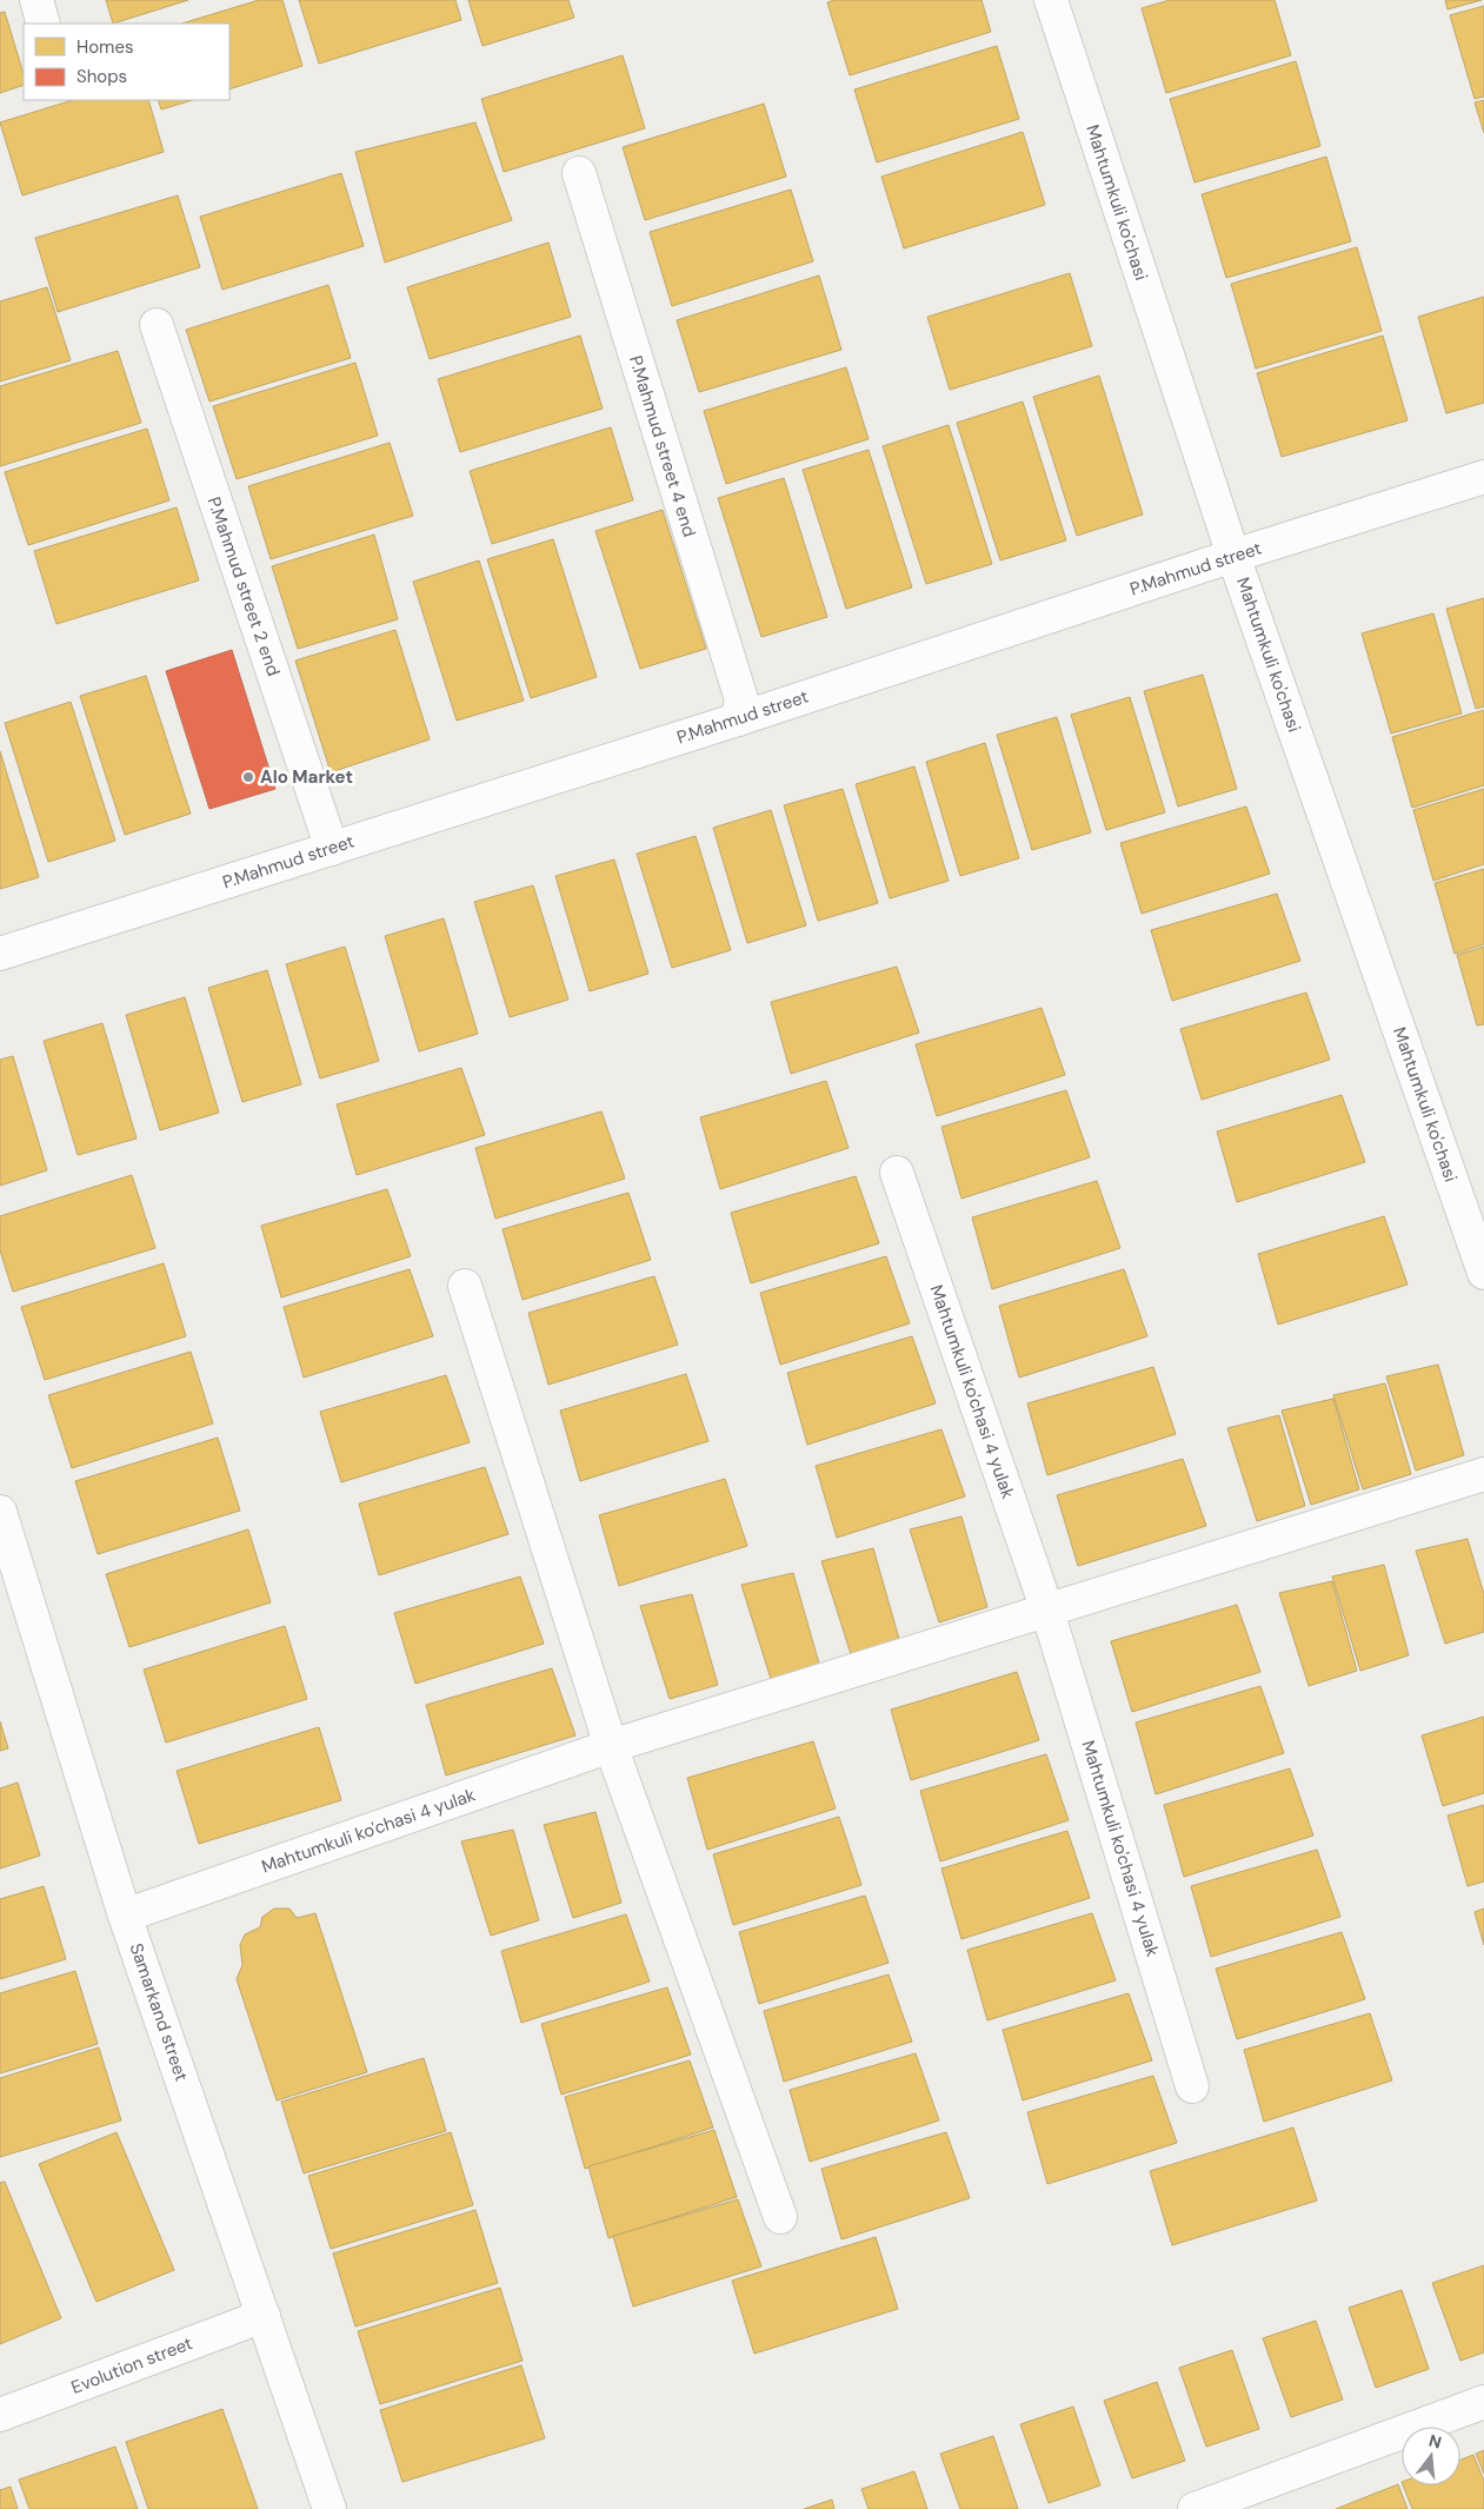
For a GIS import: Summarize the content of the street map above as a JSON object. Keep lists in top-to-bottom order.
{
  "streets": {
    "street": [
      "Mahtumkuli ko'chasi",
      "P.Mahmud street 4 end",
      "P.Mahmud street",
      "P.Mahmud street 2 end",
      "Mahtumkuli ko'chasi 4 yulak",
      "Samarkand street",
      "Evolution street"
    ]
  },
  "crossings": [
    ["Mahtumkuli ko'chasi", "P.Mahmud street"],
    ["P.Mahmud street 4 end", "P.Mahmud street"],
    ["P.Mahmud street", "P.Mahmud street 2 end"],
    ["Mahtumkuli ko'chasi 4 yulak", "Samarkand street"],
    ["Samarkand street", "Evolution street"]
  ],
  "places": ["Alo Market"],
  "legend": ["Homes", "Shops"],
  "north": "top"
}
